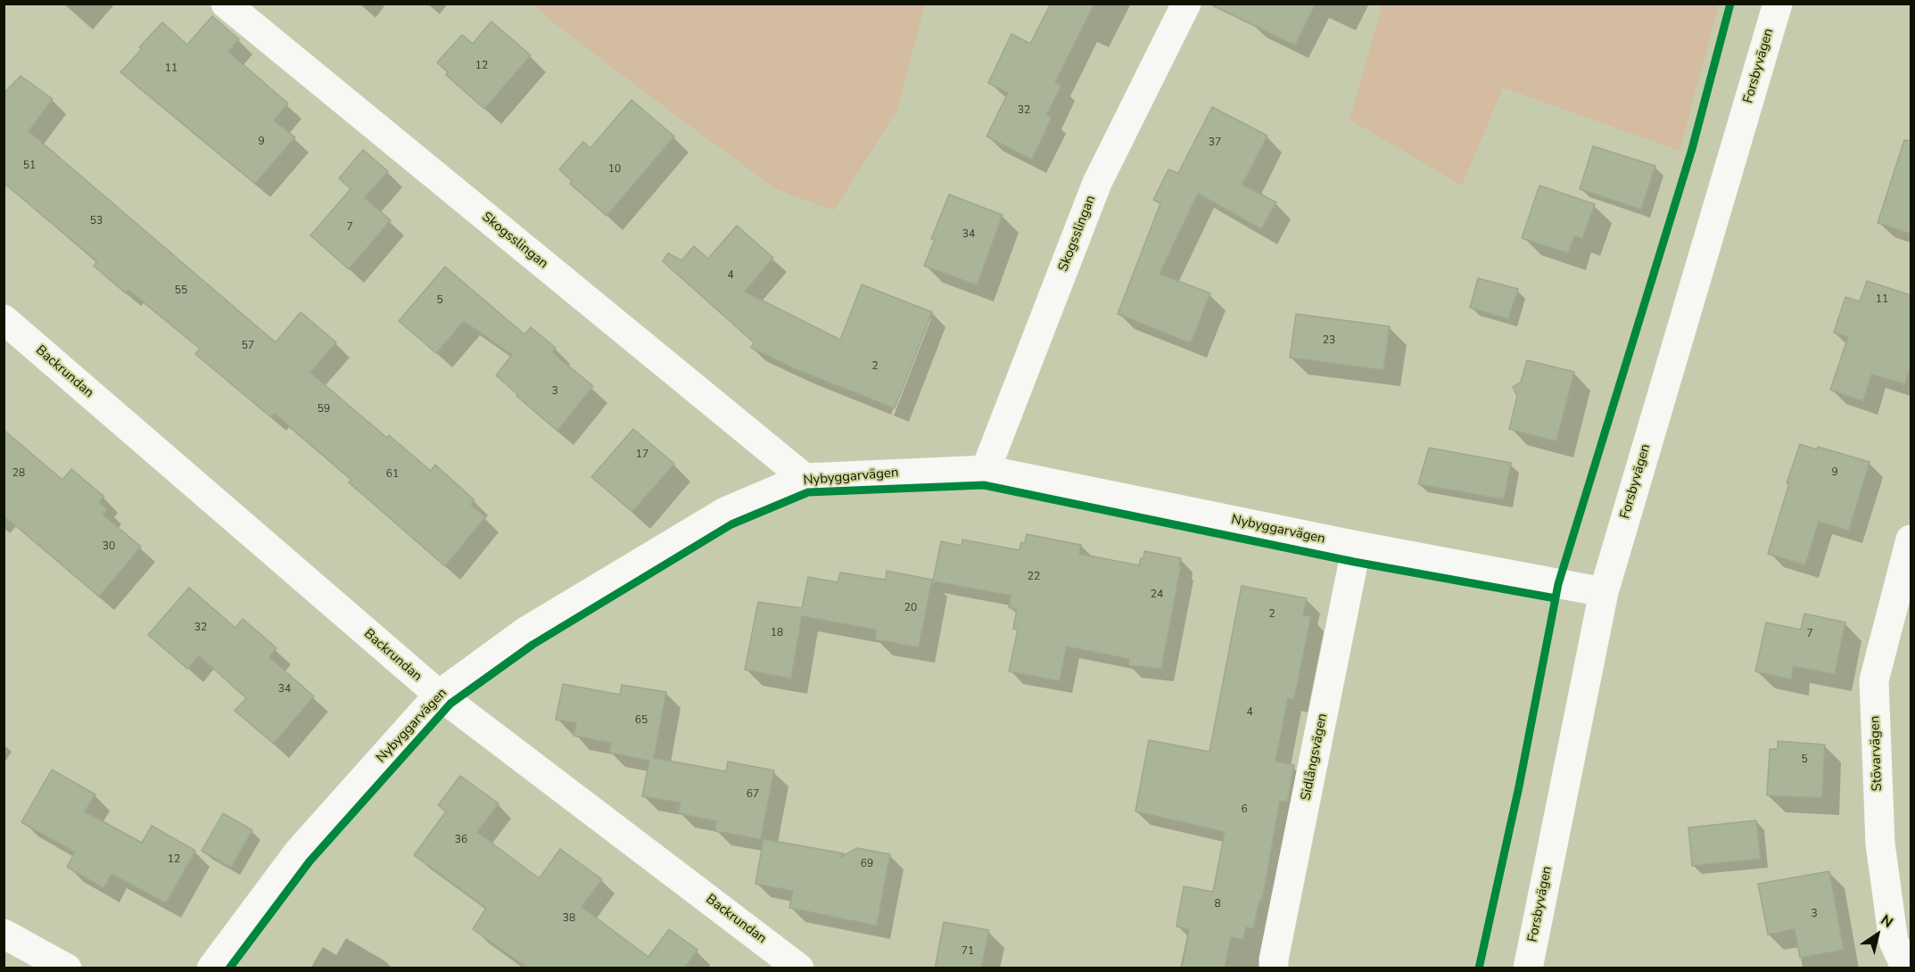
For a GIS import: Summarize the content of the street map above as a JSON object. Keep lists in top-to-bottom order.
{
  "streets": {
    "street": [
      "Forsbyvägen",
      "Skogsslingan",
      "Backrundan",
      "Nybyggarvägen",
      "Stövarvägen",
      "Sidlångsvägen"
    ]
  },
  "crossings": [
    ["Forsbyvägen", "Nybyggarvägen"],
    ["Skogsslingan", "Nybyggarvägen"],
    ["Backrundan", "Nybyggarvägen"],
    ["Nybyggarvägen", "Sidlångsvägen"]
  ],
  "house_numbers": [
    "12",
    "11",
    "32",
    "9",
    "37",
    "51",
    "10",
    "53",
    "7",
    "34",
    "4",
    "55",
    "11",
    "5",
    "23",
    "57",
    "2",
    "3",
    "59",
    "17",
    "9",
    "28",
    "61",
    "30",
    "22",
    "24",
    "20",
    "2",
    "32",
    "18",
    "7",
    "34",
    "4",
    "65",
    "5",
    "67",
    "6",
    "36",
    "12",
    "69",
    "8",
    "3",
    "38",
    "71"
  ],
  "north": "top right"
}
